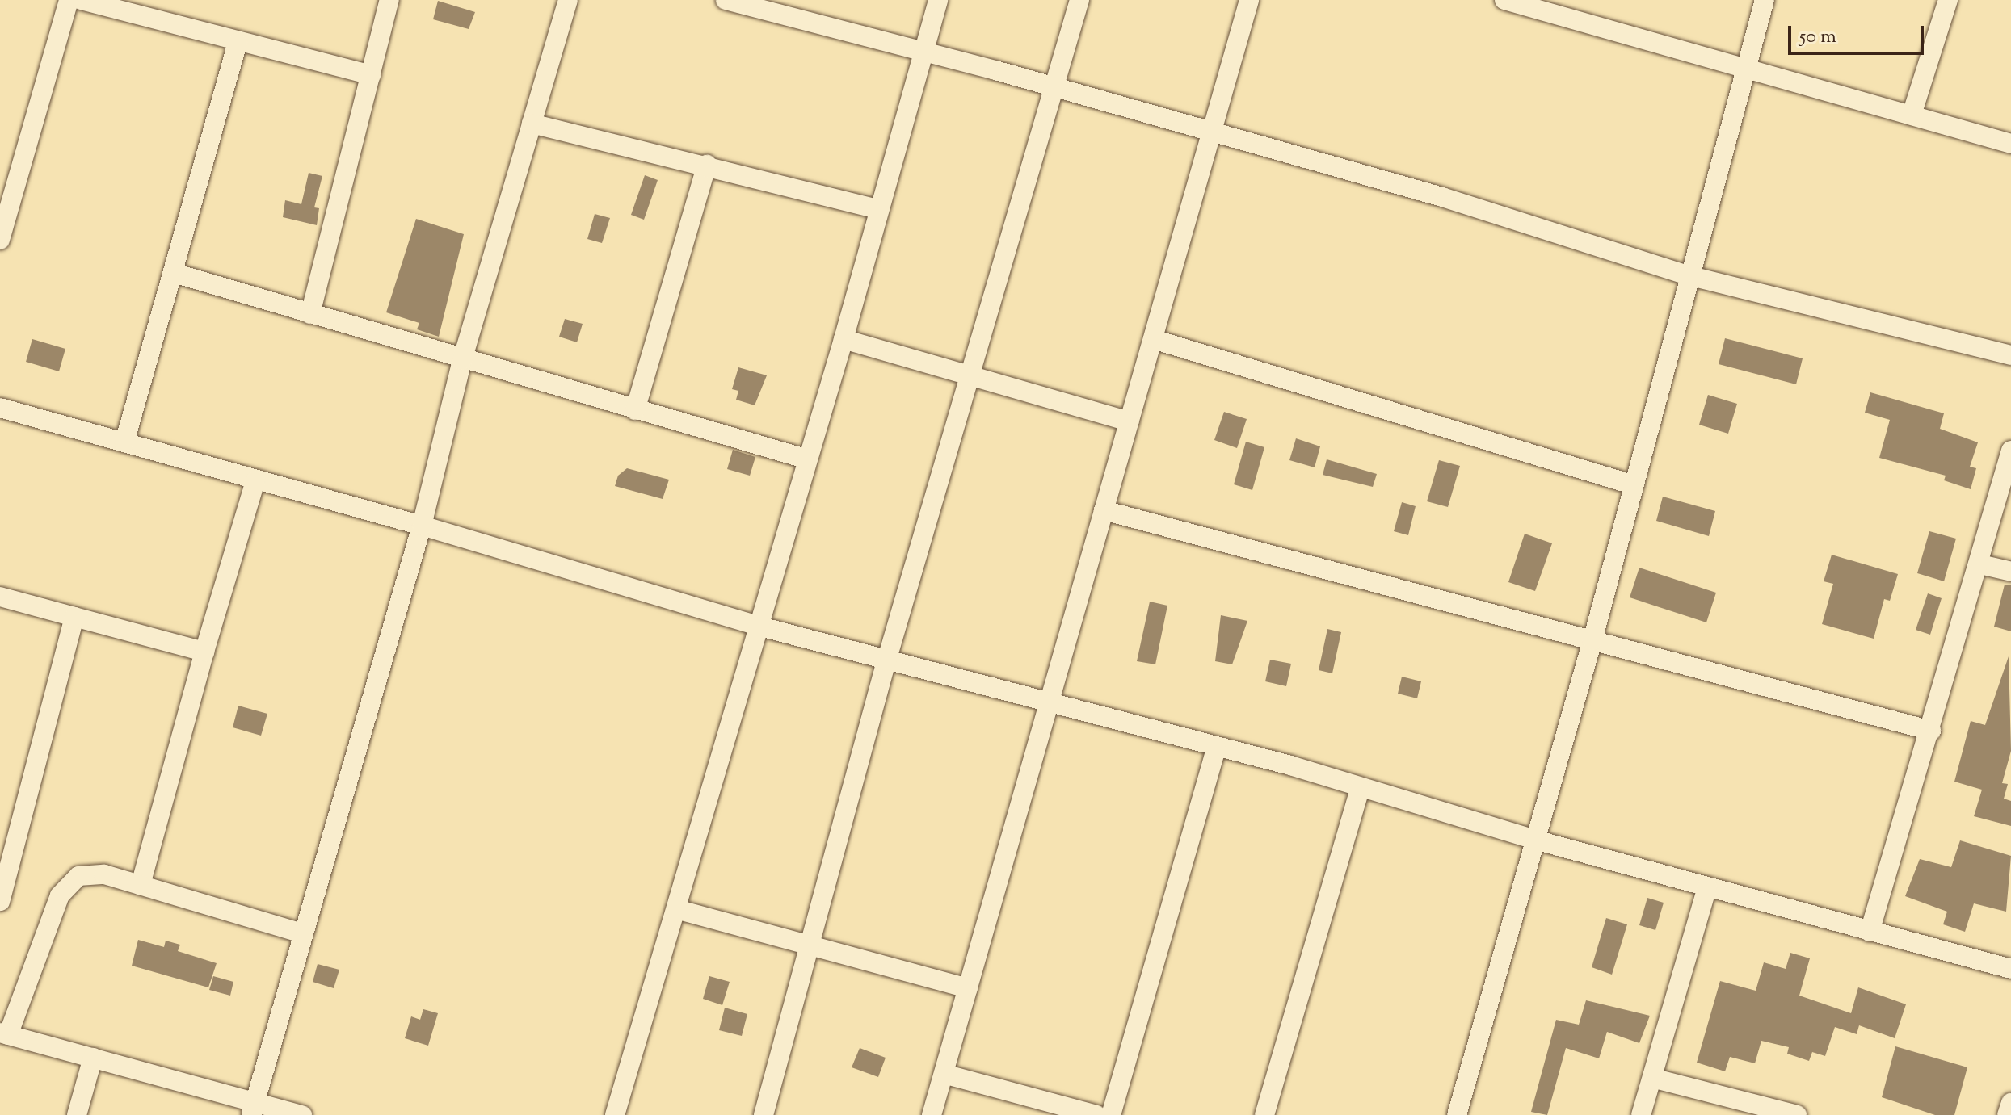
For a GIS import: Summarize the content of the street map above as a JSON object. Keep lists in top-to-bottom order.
{
  "scale_bar": "50 m"
}
